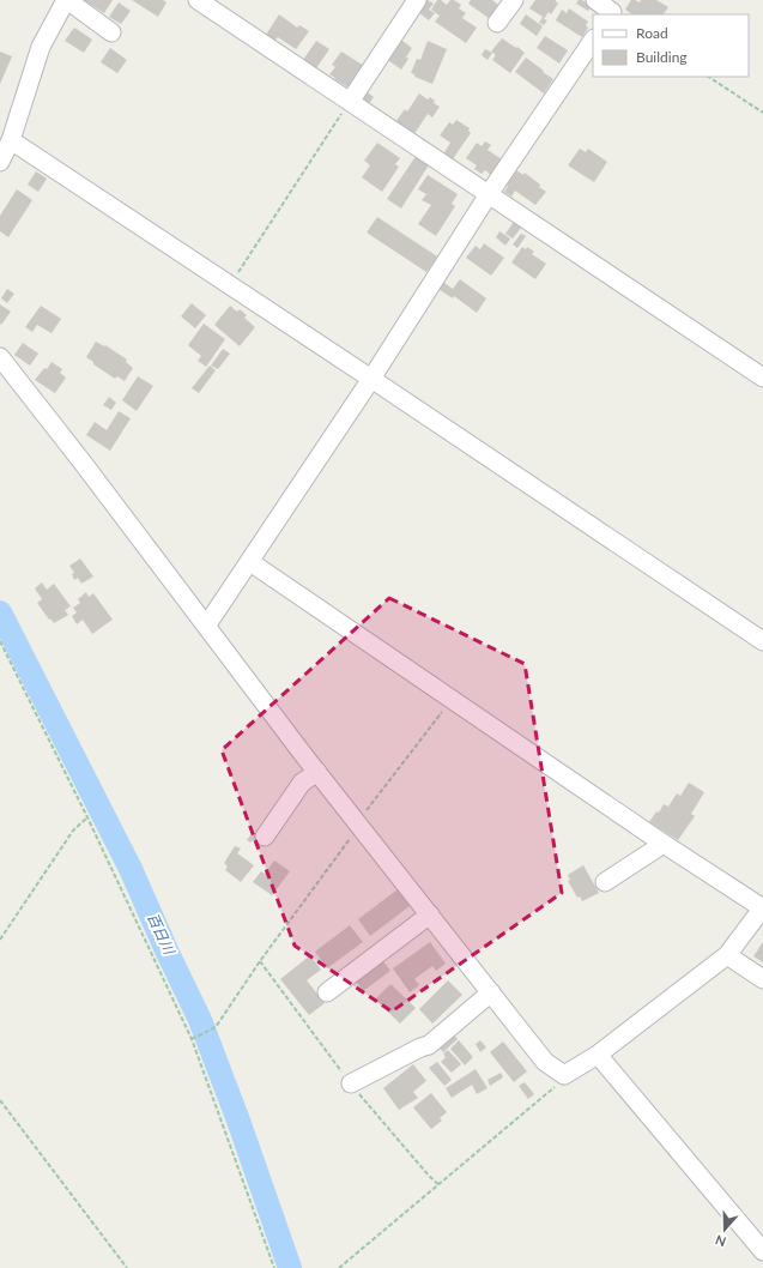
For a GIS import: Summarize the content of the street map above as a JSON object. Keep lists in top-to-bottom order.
{
  "water": ["百日川"],
  "legend": ["Road", "Building"],
  "north": "bottom"
}
